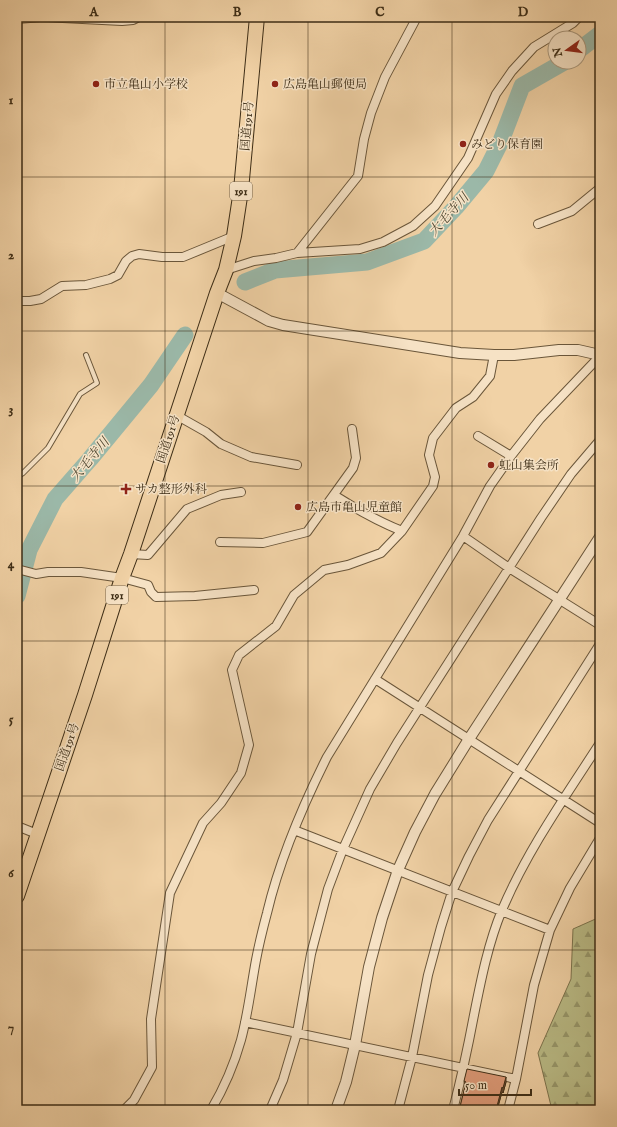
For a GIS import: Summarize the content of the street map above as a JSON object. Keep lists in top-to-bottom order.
{
  "streets": {
    "highway": ["国道191号", "191"]
  },
  "water": ["大毛寺川"],
  "places": {
    "other": [
      "市立亀山小学校",
      "広島亀山郵便局",
      "みどり保育園",
      "虹山集会所",
      "広島市亀山児童館"
    ],
    "health": ["サカ整形外科"]
  },
  "scale_bar": "50 m",
  "north": "left",
  "grid": {
    "columns": [
      "A",
      "B",
      "C",
      "D"
    ],
    "rows": [
      "1",
      "2",
      "3",
      "4",
      "5",
      "6",
      "7"
    ]
  }
}
